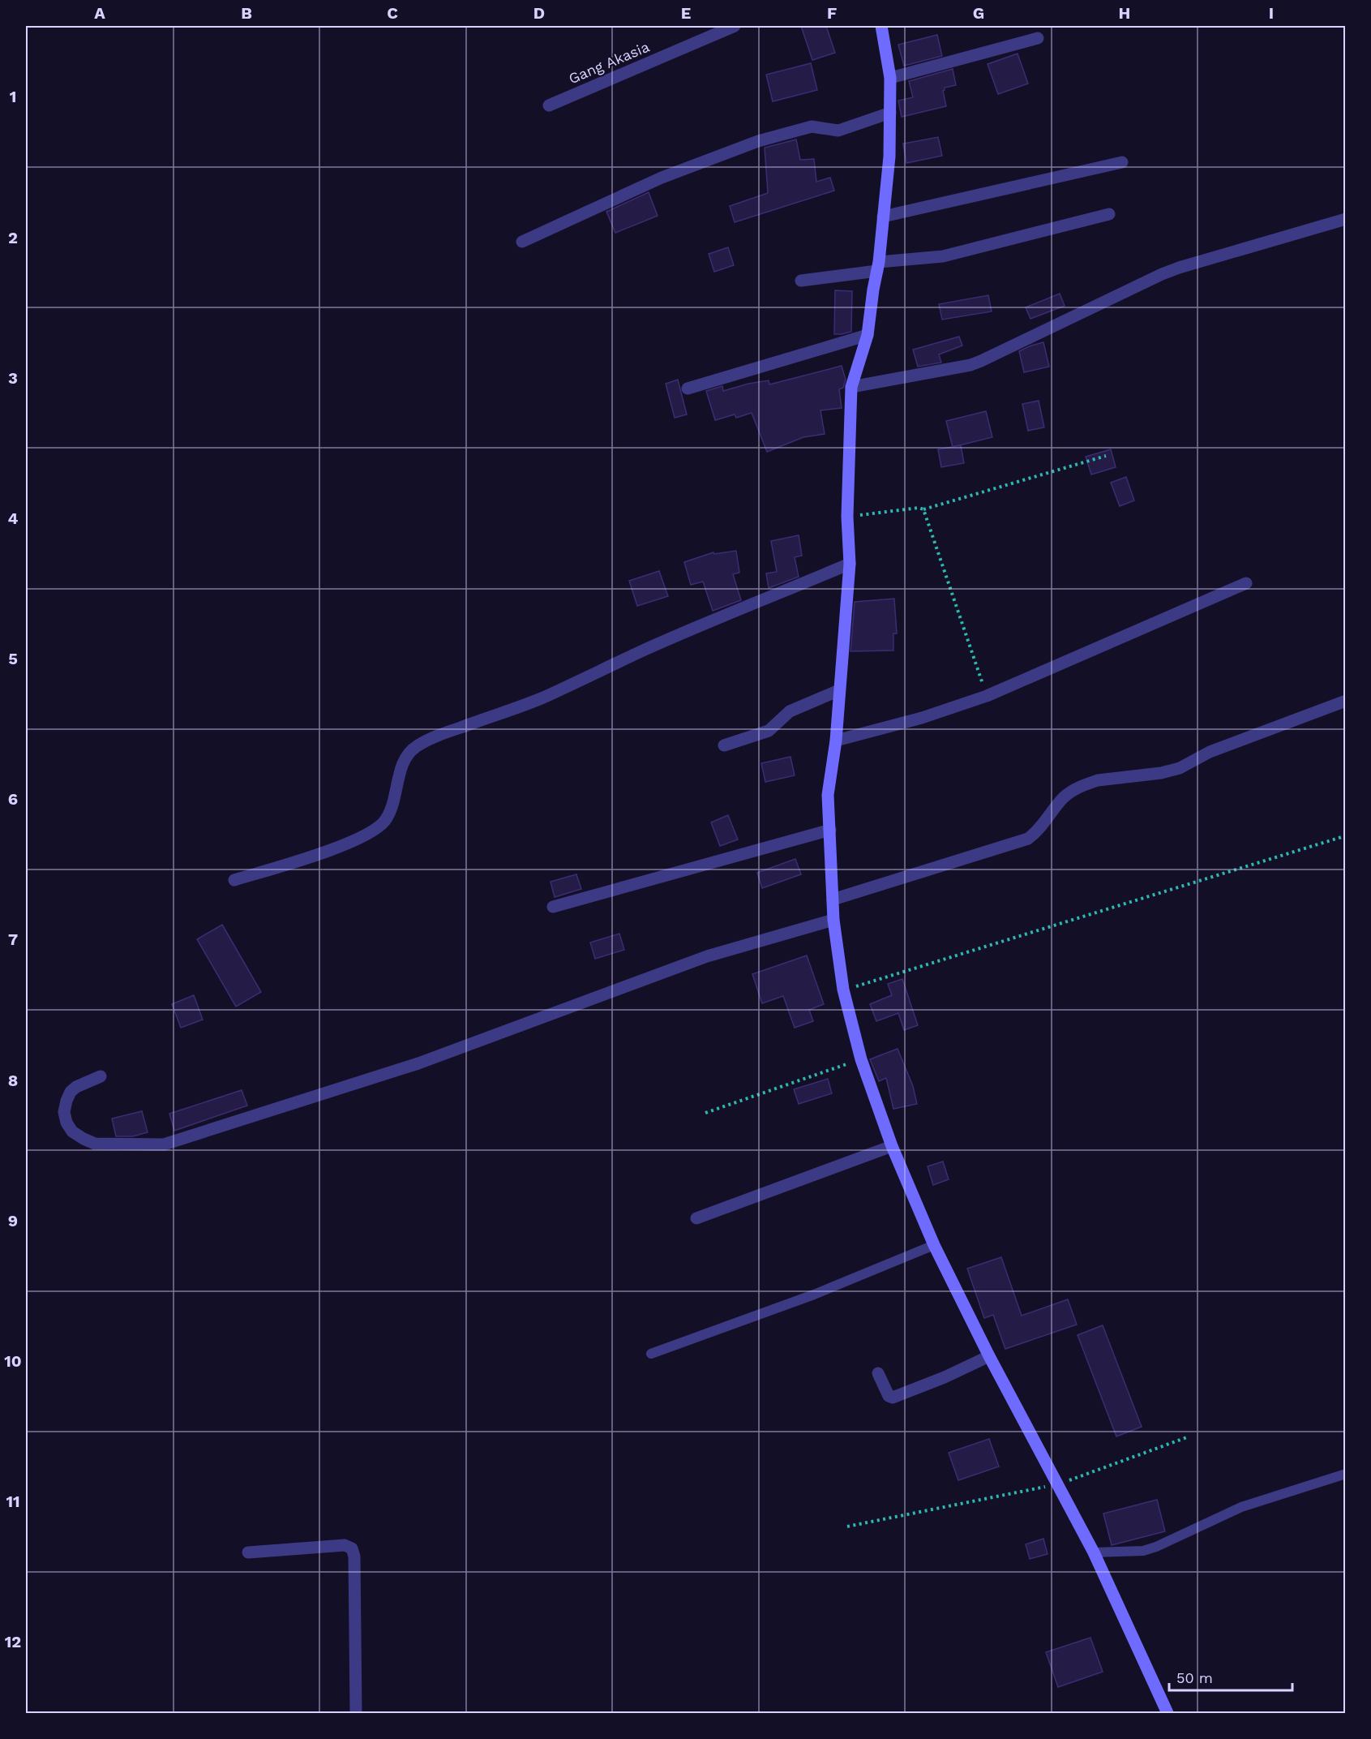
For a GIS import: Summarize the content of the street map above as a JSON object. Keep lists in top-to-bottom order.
{
  "streets": {
    "street": ["Gang Akasia"]
  },
  "scale_bar": "50 m",
  "grid": {
    "columns": [
      "A",
      "B",
      "C",
      "D",
      "E",
      "F",
      "G",
      "H",
      "I"
    ],
    "rows": [
      "1",
      "2",
      "3",
      "4",
      "5",
      "6",
      "7",
      "8",
      "9",
      "10",
      "11",
      "12"
    ]
  }
}
